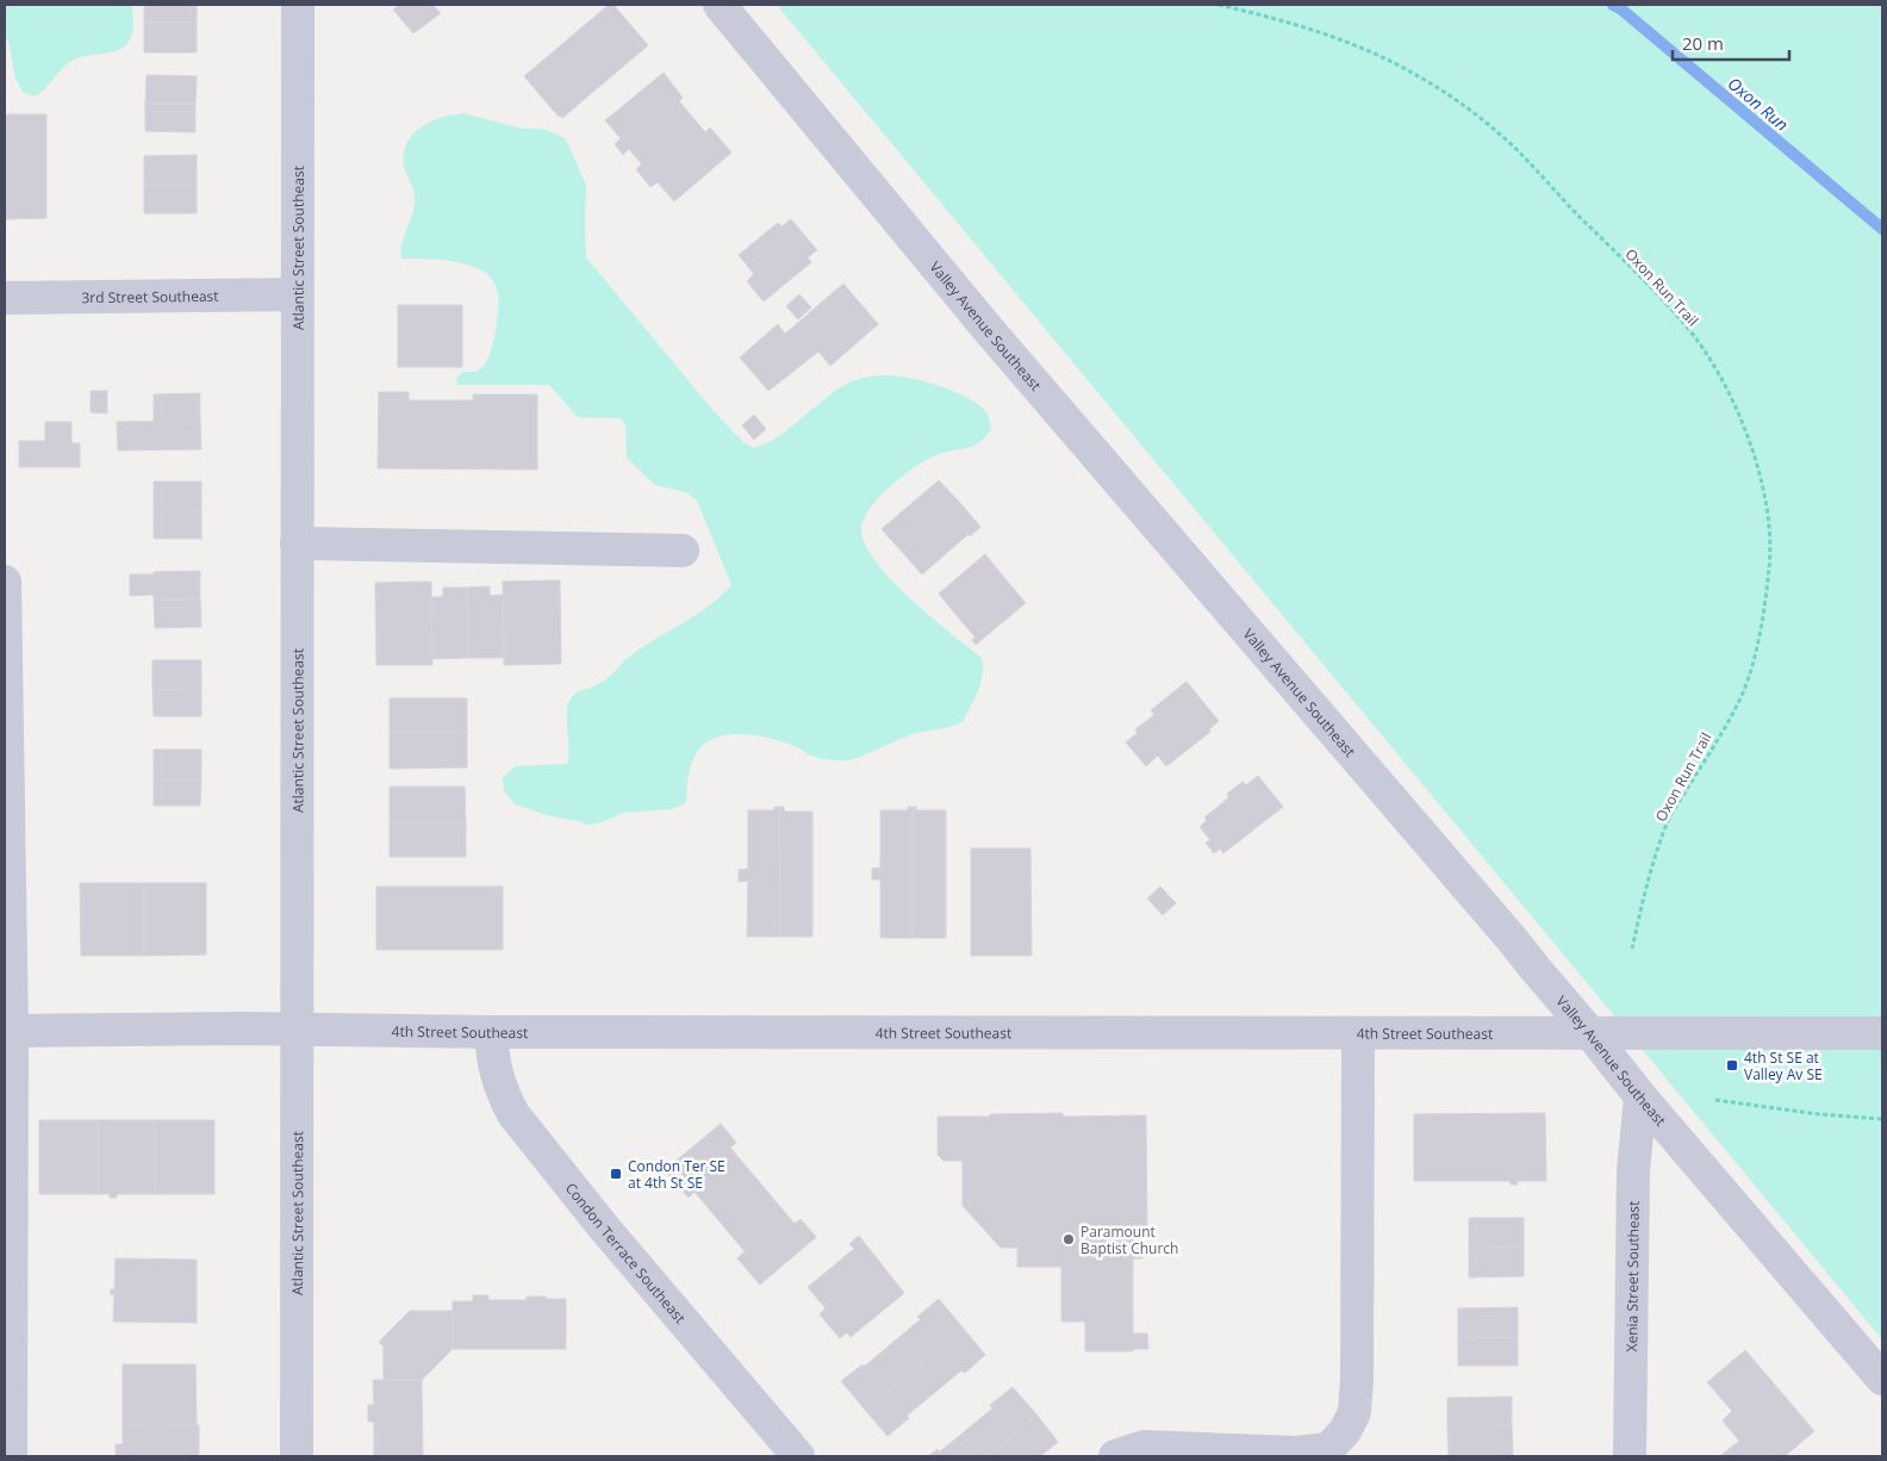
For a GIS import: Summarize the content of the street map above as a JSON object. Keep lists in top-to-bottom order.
{
  "streets": {
    "street": [
      "Atlantic Street Southeast",
      "3rd Street Southeast",
      "Valley Avenue Southeast",
      "4th Street Southeast",
      "Condon Terrace Southeast",
      "Xenia Street Southeast"
    ],
    "path": ["Oxon Run Trail"]
  },
  "crossings": [
    ["Atlantic Street Southeast", "3rd Street Southeast"],
    ["Atlantic Street Southeast", "4th Street Southeast"],
    ["Valley Avenue Southeast", "4th Street Southeast"],
    ["Valley Avenue Southeast", "Xenia Street Southeast"],
    ["4th Street Southeast", "Condon Terrace Southeast"]
  ],
  "water": ["Oxon Run"],
  "places": {
    "transit": ["4th St SE at Valley Av SE", "Condon Ter SE at 4th St SE"],
    "other": ["Paramount Baptist Church"]
  },
  "scale_bar": "20 m"
}
